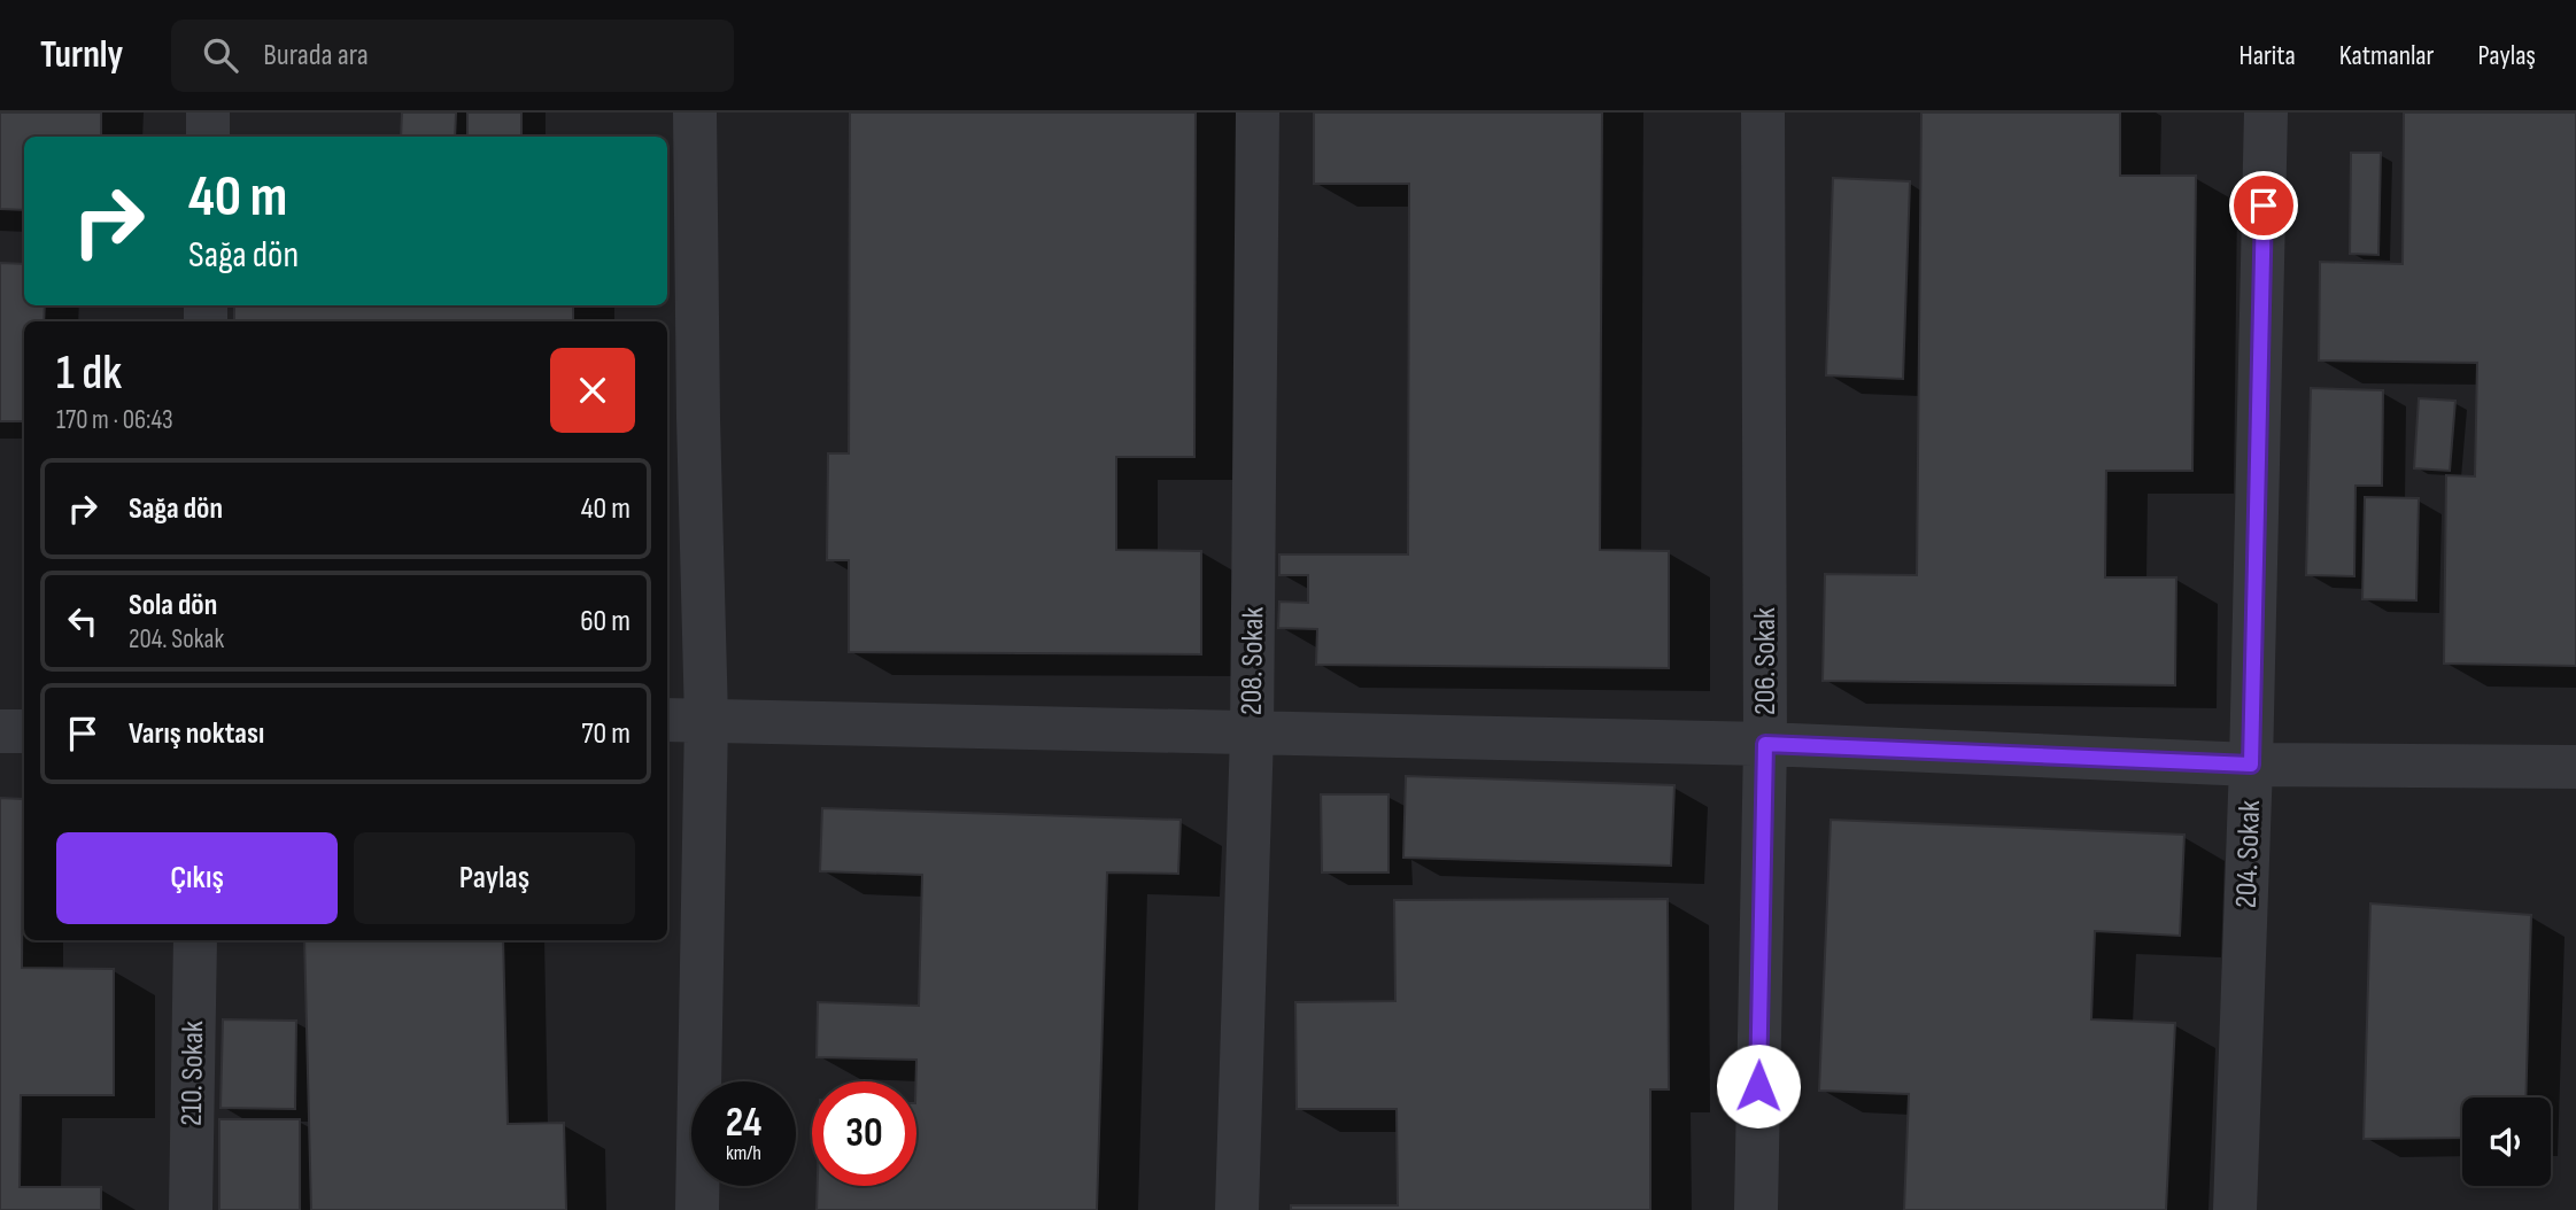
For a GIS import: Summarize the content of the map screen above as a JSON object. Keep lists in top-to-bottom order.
{
  "streets": {
    "street": [
      "208. Sokak",
      "206. Sokak",
      "204. Sokak",
      "210. Sokak"
    ]
  },
  "page": {
    "header": "Turnly",
    "search": "Burada ara",
    "nav": ["Harita", "Katmanlar", "Paylaş"],
    "turn": ["40 m", "Sağa dön"],
    "heading": ["1 dk", "170 m · 06:43"],
    "list": [
      {
        "name": "Sağa dön",
        "value": "40 m"
      },
      {
        "name": "Sola dön",
        "note": "204. Sokak",
        "value": "60 m"
      },
      {
        "name": "Varış noktası",
        "value": "70 m"
      }
    ],
    "buttons": ["Çıkış", "Paylaş"],
    "speed": "24 km/h",
    "limit": "30"
  }
}
